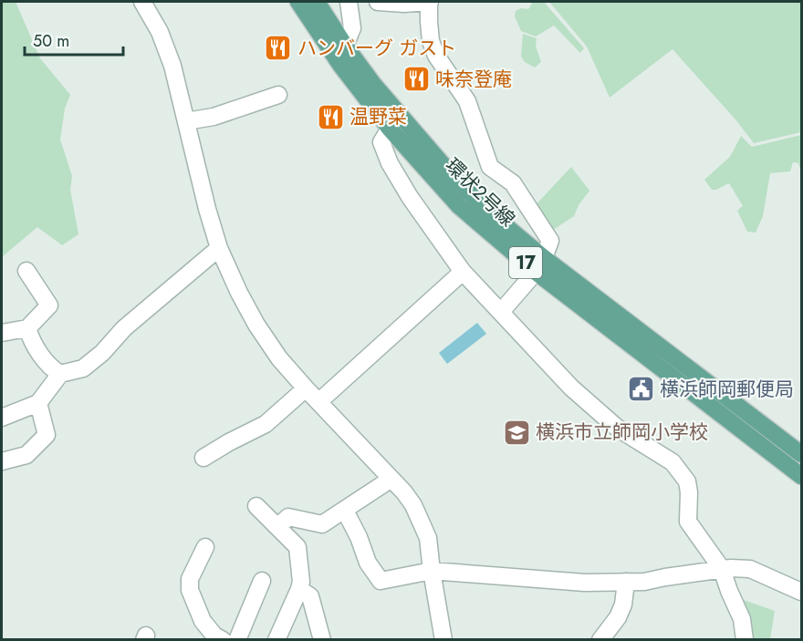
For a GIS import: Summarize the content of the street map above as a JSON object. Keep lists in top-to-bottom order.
{
  "streets": {
    "main road": ["環状2号線", "17"]
  },
  "places": {
    "restaurant": ["ハンバーグ ガスト", "味奈登庵", "温野菜"],
    "public building": ["横浜師岡郵便局"],
    "school or university": ["横浜市立師岡小学校"]
  },
  "scale_bar": "50 m"
}
